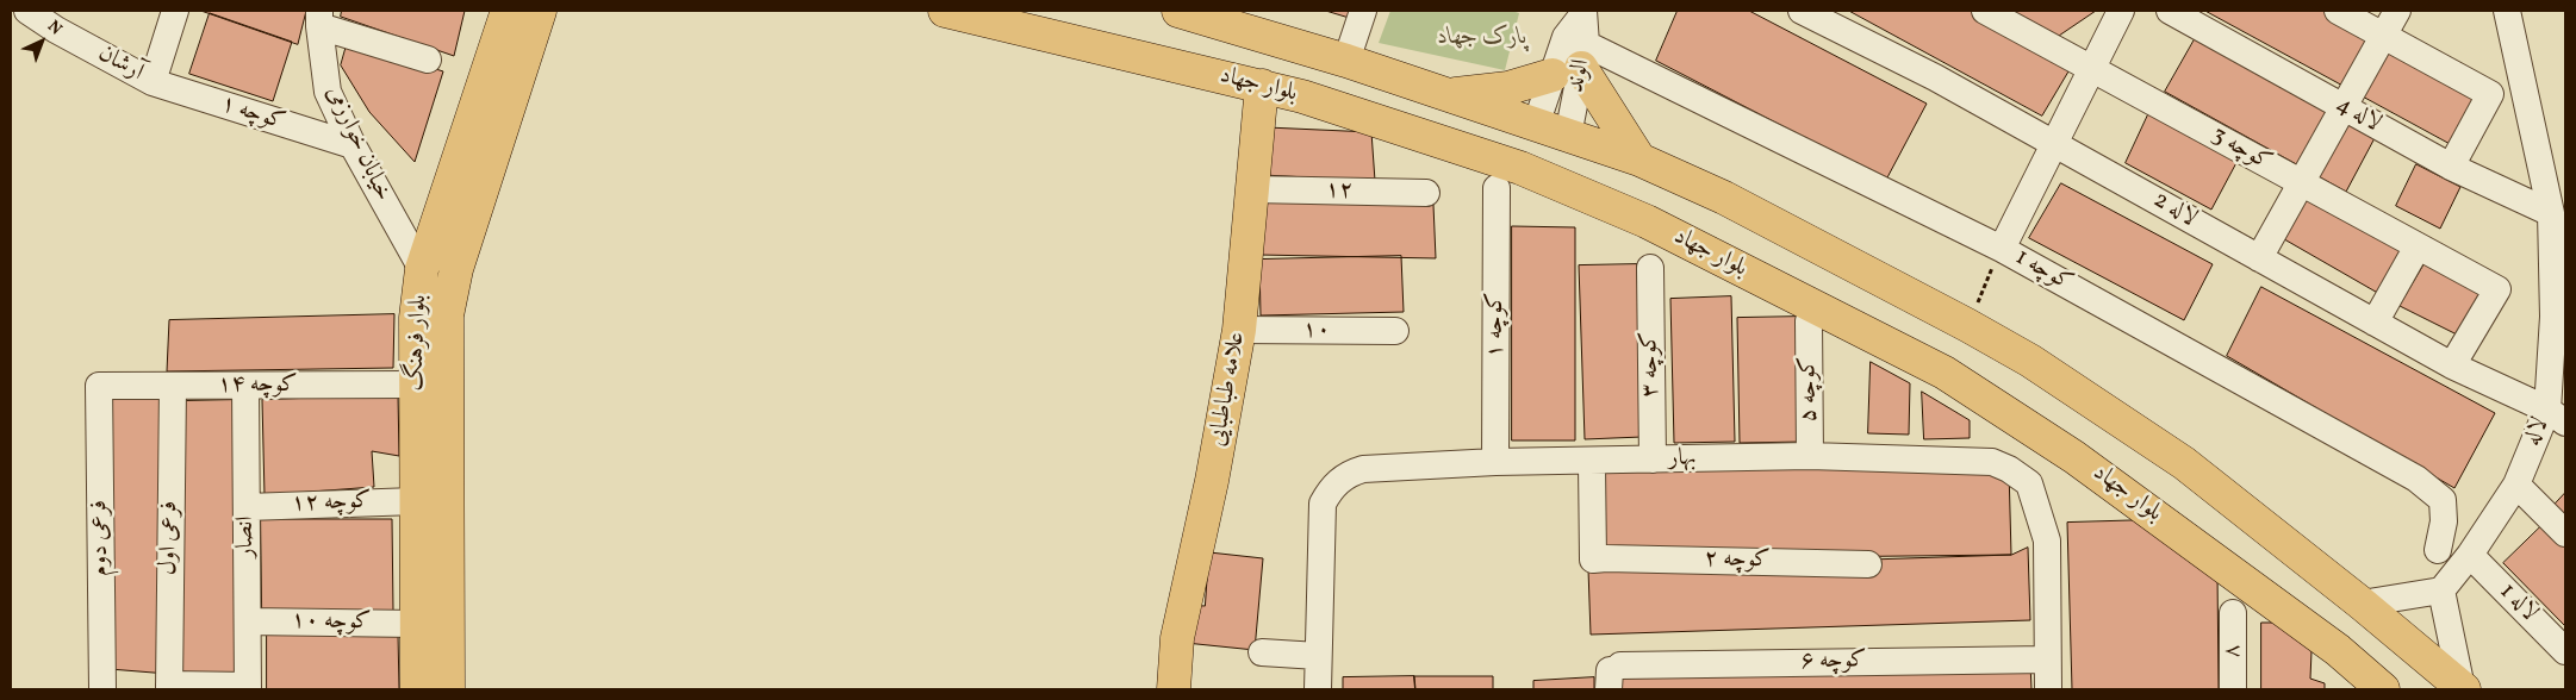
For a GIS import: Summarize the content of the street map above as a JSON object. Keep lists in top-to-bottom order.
{
  "streets": {
    "main road": ["بلوار جهاد", "بلوار فرهنگ", "علامه طباطبایی"],
    "street": [
      "آرشان",
      "الوند",
      "کوچه ۱",
      "لاله 4",
      "خیابان خوارزمی",
      "کوچه 3",
      "۱۲",
      "لاله 2",
      "کوچه 1",
      "۱۰",
      "کوچه ۳",
      "کوچه ۱۴",
      "کوچه ۵",
      "لاله",
      "بهار",
      "کوچه ۱۲",
      "انصار",
      "فرعی دوم",
      "فرعی اول",
      "کوچه ۲",
      "لاله 1",
      "کوچه ۱۰",
      "۸",
      "کوچه ۶"
    ]
  },
  "crossings": [
    ["آرشان", "کوچه ۱"],
    ["الوند", "بلوار جهاد"],
    ["الوند", "کوچه 1"],
    ["بلوار جهاد", "علامه طباطبایی"],
    ["کوچه ۱", "خیابان خوارزمی"],
    ["کوچه ۱", "بهار"],
    ["لاله 4", "لاله"],
    ["خیابان خوارزمی", "بلوار فرهنگ"],
    ["کوچه 3", "لاله 2"],
    ["۱۲", "علامه طباطبایی"],
    ["لاله 2", "لاله"],
    ["۱۰", "علامه طباطبایی"],
    ["بلوار فرهنگ", "کوچه ۱۴"],
    ["بلوار فرهنگ", "کوچه ۱۲"],
    ["بلوار فرهنگ", "کوچه ۱۰"],
    ["کوچه ۳", "بهار"],
    ["کوچه ۱۴", "انصار"],
    ["کوچه ۱۴", "فرعی دوم"],
    ["کوچه ۱۴", "فرعی اول"],
    ["کوچه ۵", "بهار"],
    ["لاله", "لاله 1"],
    ["بهار", "کوچه ۲"],
    ["بهار", "کوچه ۶"],
    ["کوچه ۱۲", "انصار"],
    ["انصار", "کوچه ۱۰"]
  ],
  "parks": ["پارک جهاد"],
  "north": "top right"
}
